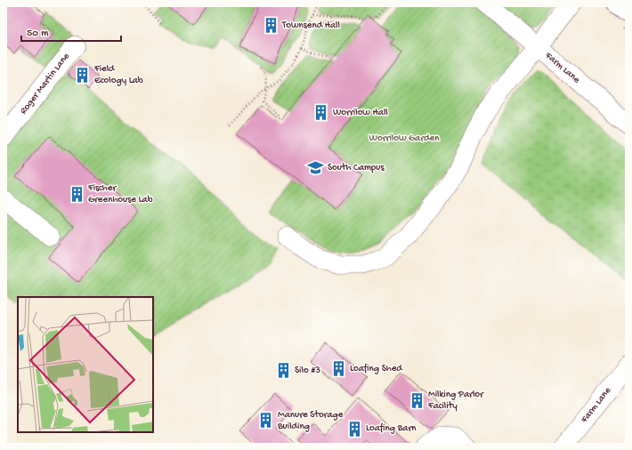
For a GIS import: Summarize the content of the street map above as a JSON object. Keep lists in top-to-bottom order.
{
  "streets": {
    "street": ["Farm Lane", "Roger Martin Lane"]
  },
  "parks": ["Worrilow Garden"],
  "places": {
    "building": [
      "Townsend Hall",
      "Field Ecology Lab",
      "Worrilow Hall",
      "Fischer Greenhouse Lab",
      "Loafing Shed",
      "Silo #3",
      "Milking Parlor Facility",
      "Manure Storage Building",
      "Loafing Barn"
    ],
    "school or university": ["South Campus"]
  },
  "scale_bar": "50 m"
}
